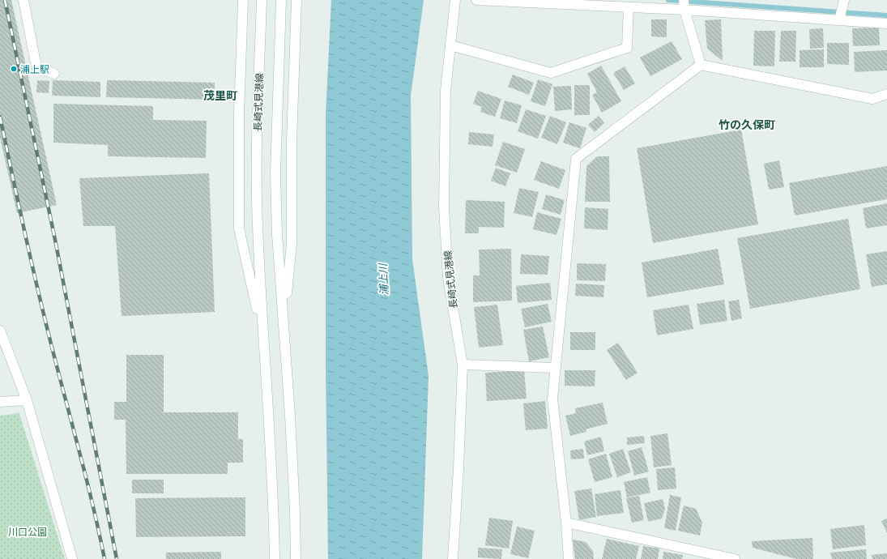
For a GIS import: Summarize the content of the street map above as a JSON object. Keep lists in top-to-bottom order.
{
  "streets": {
    "street": ["長崎式見港線"]
  },
  "districts": ["茂里町", "竹の久保町"],
  "water": ["浦上川"],
  "parks": ["川口公園"],
  "places": ["浦上駅"]
}
